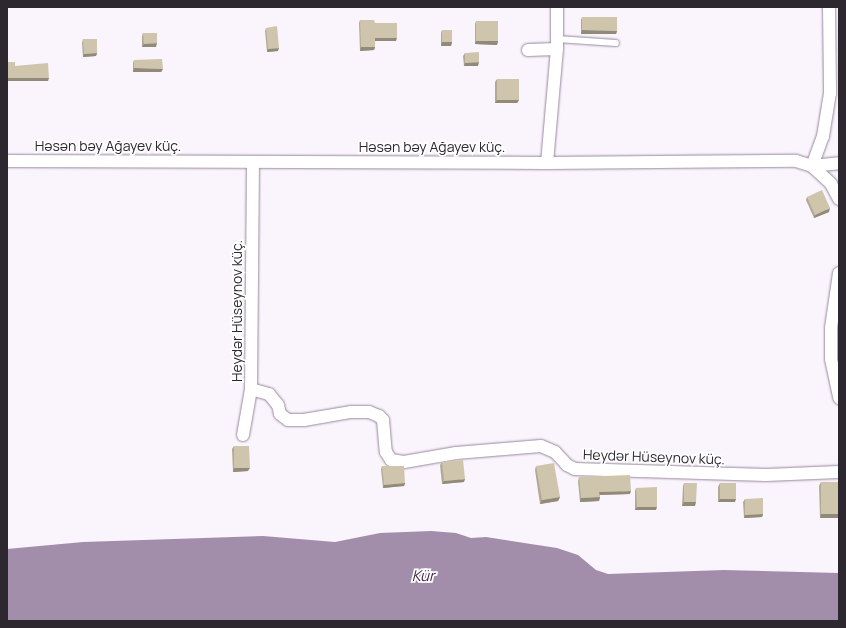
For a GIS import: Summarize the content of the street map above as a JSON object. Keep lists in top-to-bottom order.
{
  "streets": {
    "street": ["Həsən bəy Ağayev küç.", "Heydər Hüseynov küç."]
  },
  "crossings": [
    ["Həsən bəy Ağayev küç.", "Heydər Hüseynov küç."]
  ],
  "water": ["Kür"]
}
